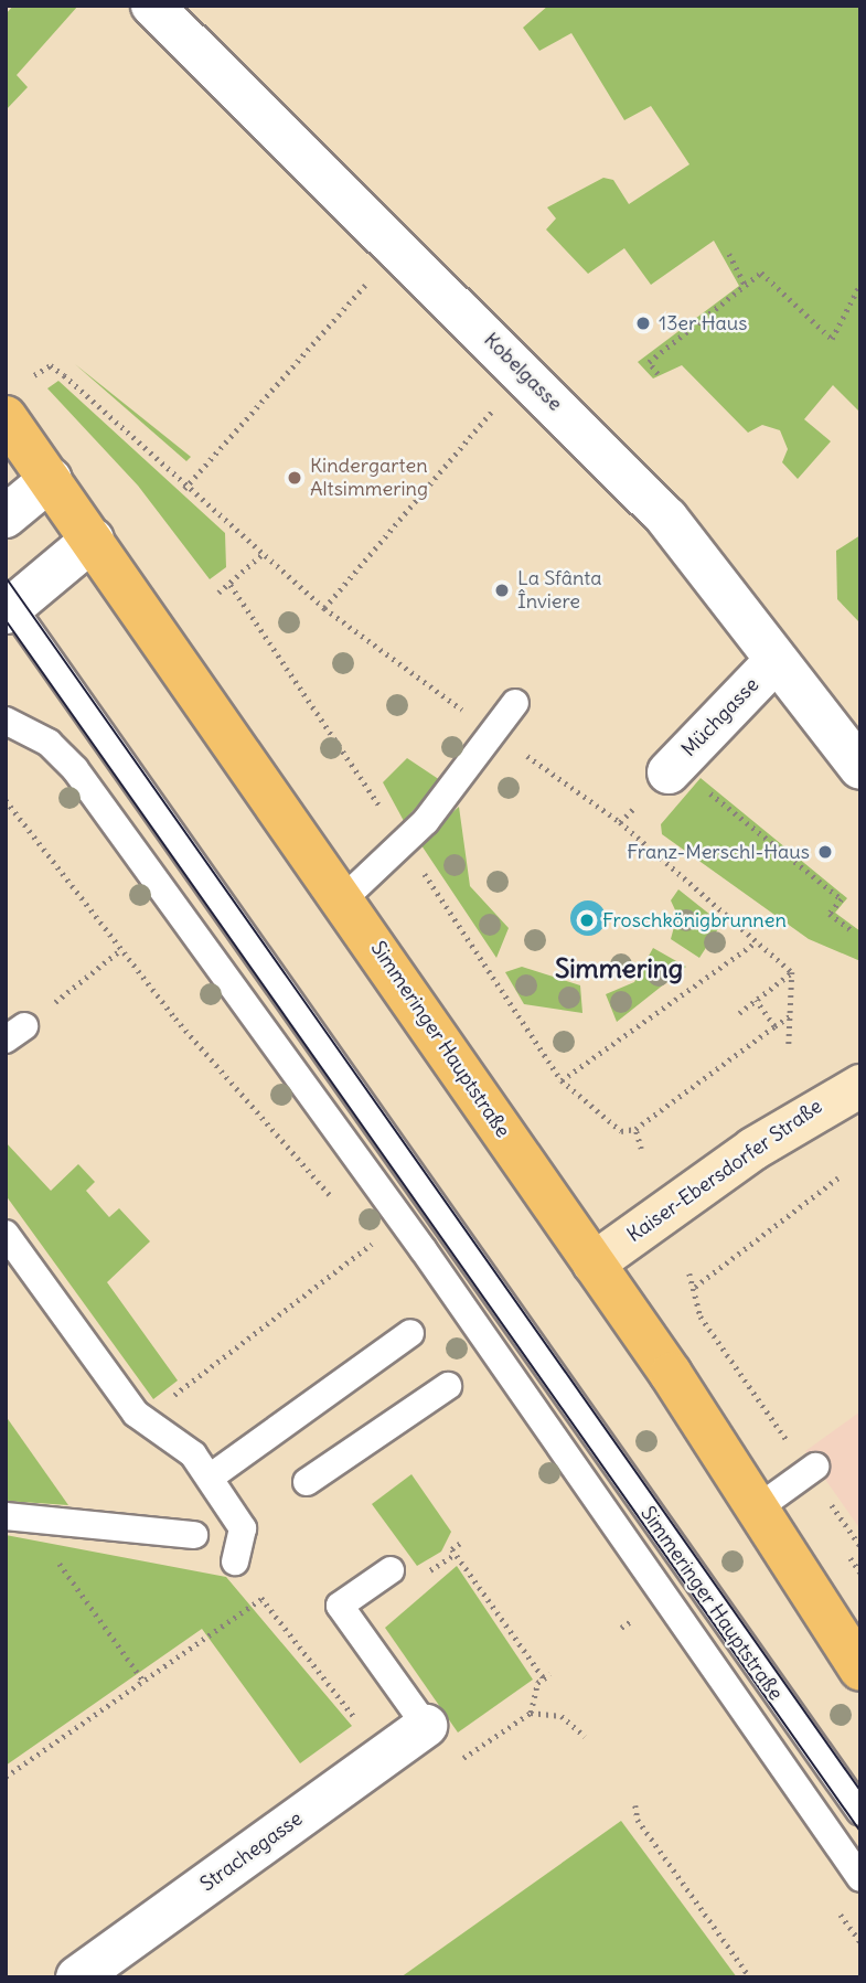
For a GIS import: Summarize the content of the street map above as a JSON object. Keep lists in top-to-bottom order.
{
  "streets": {
    "main road": ["Simmeringer Hauptstraße", "Kaiser-Ebersdorfer Straße"],
    "street": ["Kobelgasse", "Müchgasse", "Strachegasse"]
  },
  "crossings": [
    ["Kobelgasse", "Müchgasse"],
    ["Simmeringer Hauptstraße", "Kaiser-Ebersdorfer Straße"]
  ],
  "districts": ["Simmering"],
  "places": [
    "13er Haus",
    "Kindergarten Altsimmering",
    "La Sfânta Înviere",
    "Franz-Merschl-Haus",
    "Froschkönigbrunnen"
  ]
}
